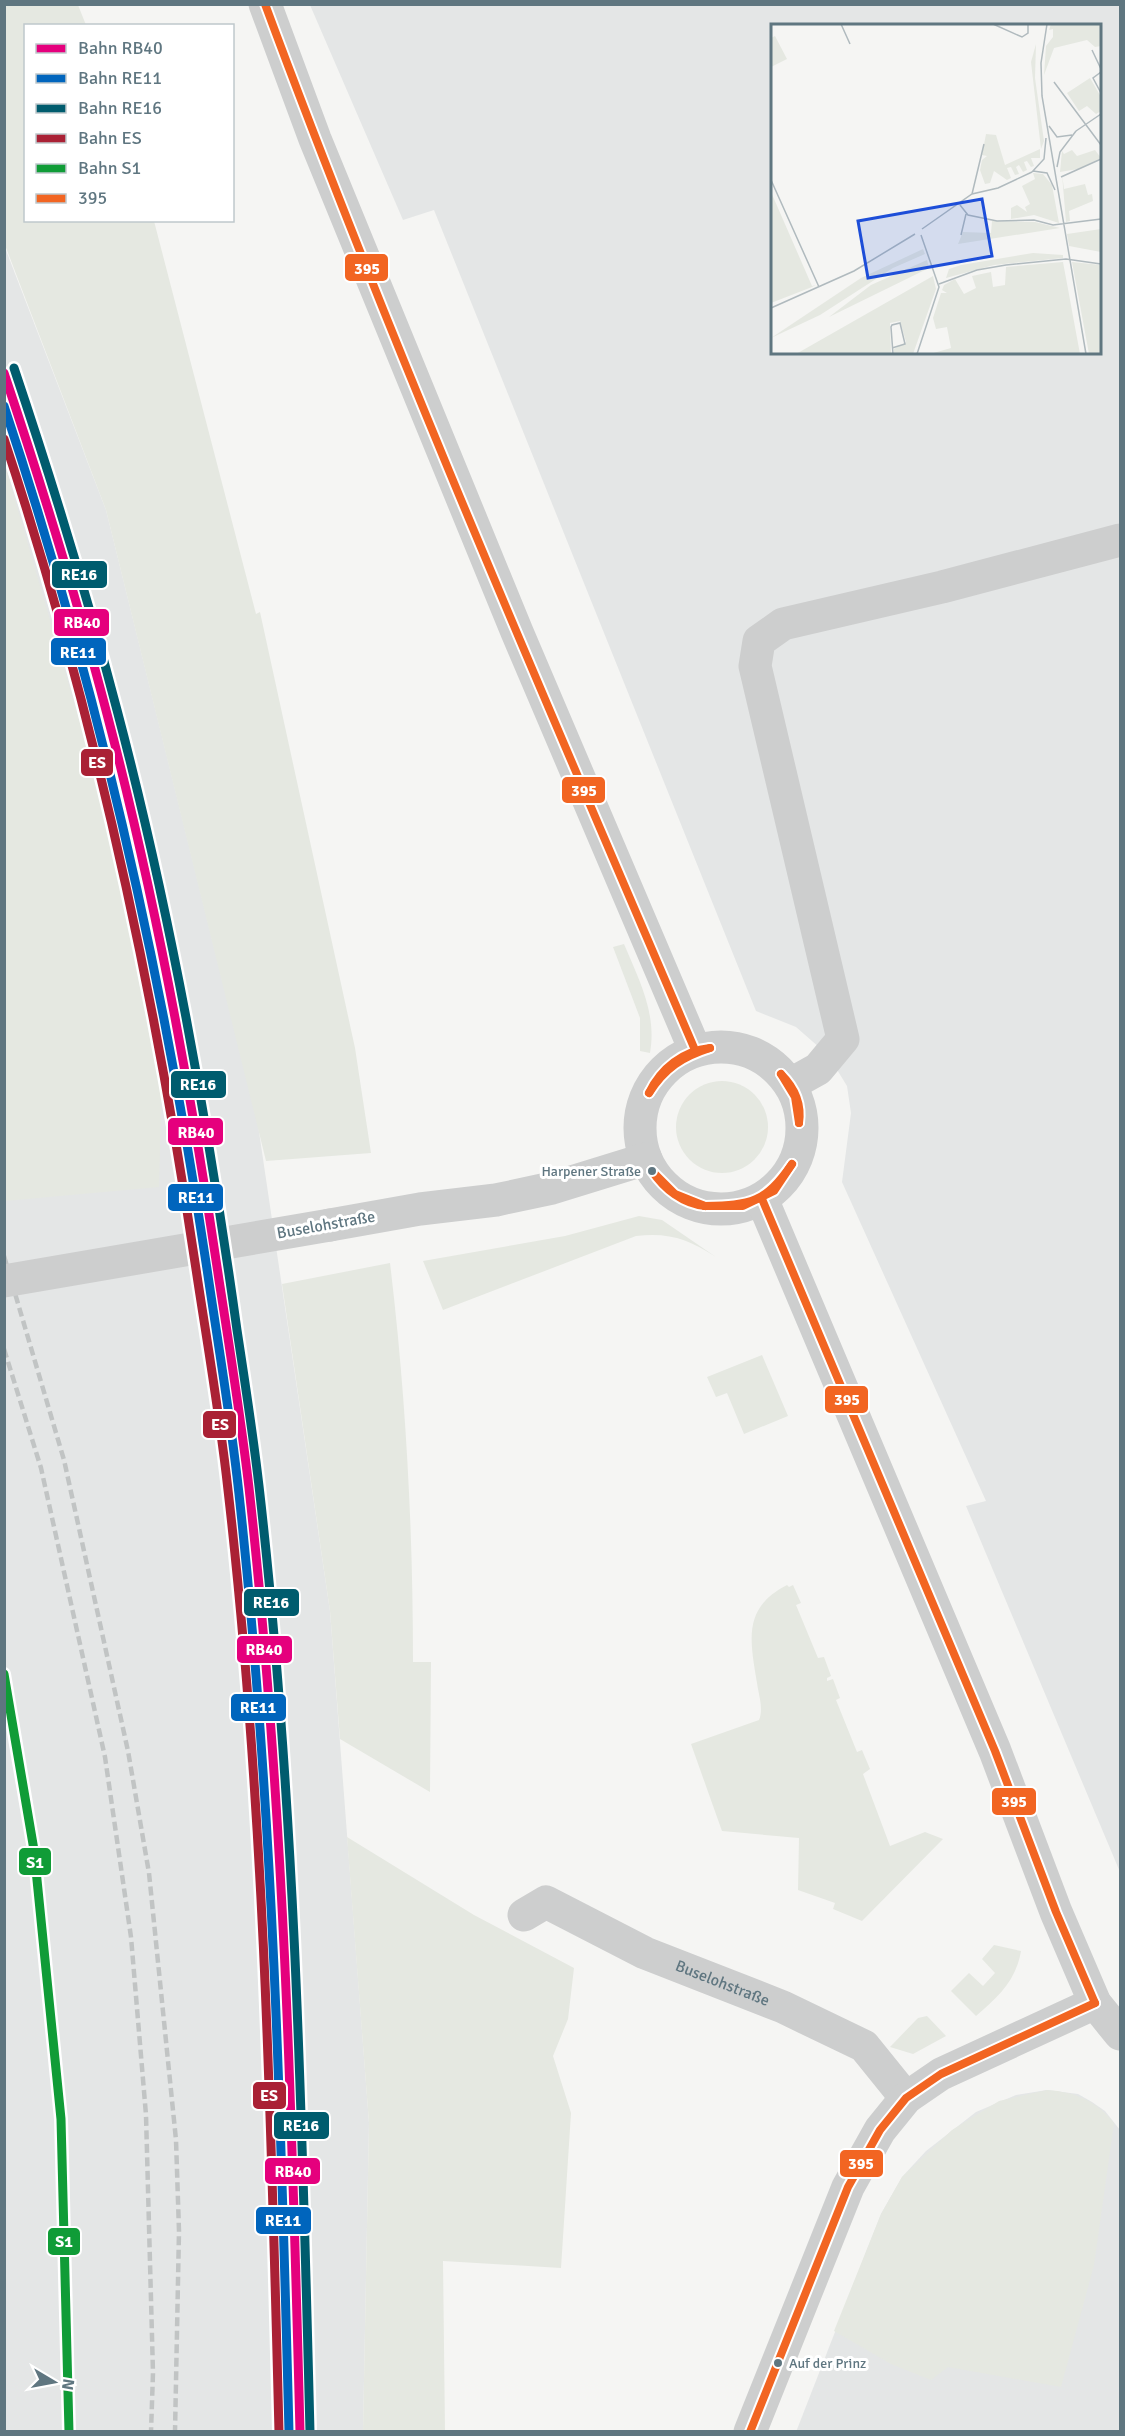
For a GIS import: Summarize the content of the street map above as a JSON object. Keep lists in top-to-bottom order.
{
  "streets": {
    "street": ["Buselohstraße"]
  },
  "places": ["Harpener Straße", "Auf der Prinz"],
  "lines": [
    "transit line 395",
    "rail line RE16",
    "rail line RB40",
    "rail line RE11",
    "rail line ES",
    "rail line S1"
  ],
  "legend": [
    "Bahn RB40",
    "Bahn RE11",
    "Bahn RE16",
    "Bahn ES",
    "Bahn S1",
    "395"
  ],
  "north": "right"
}
